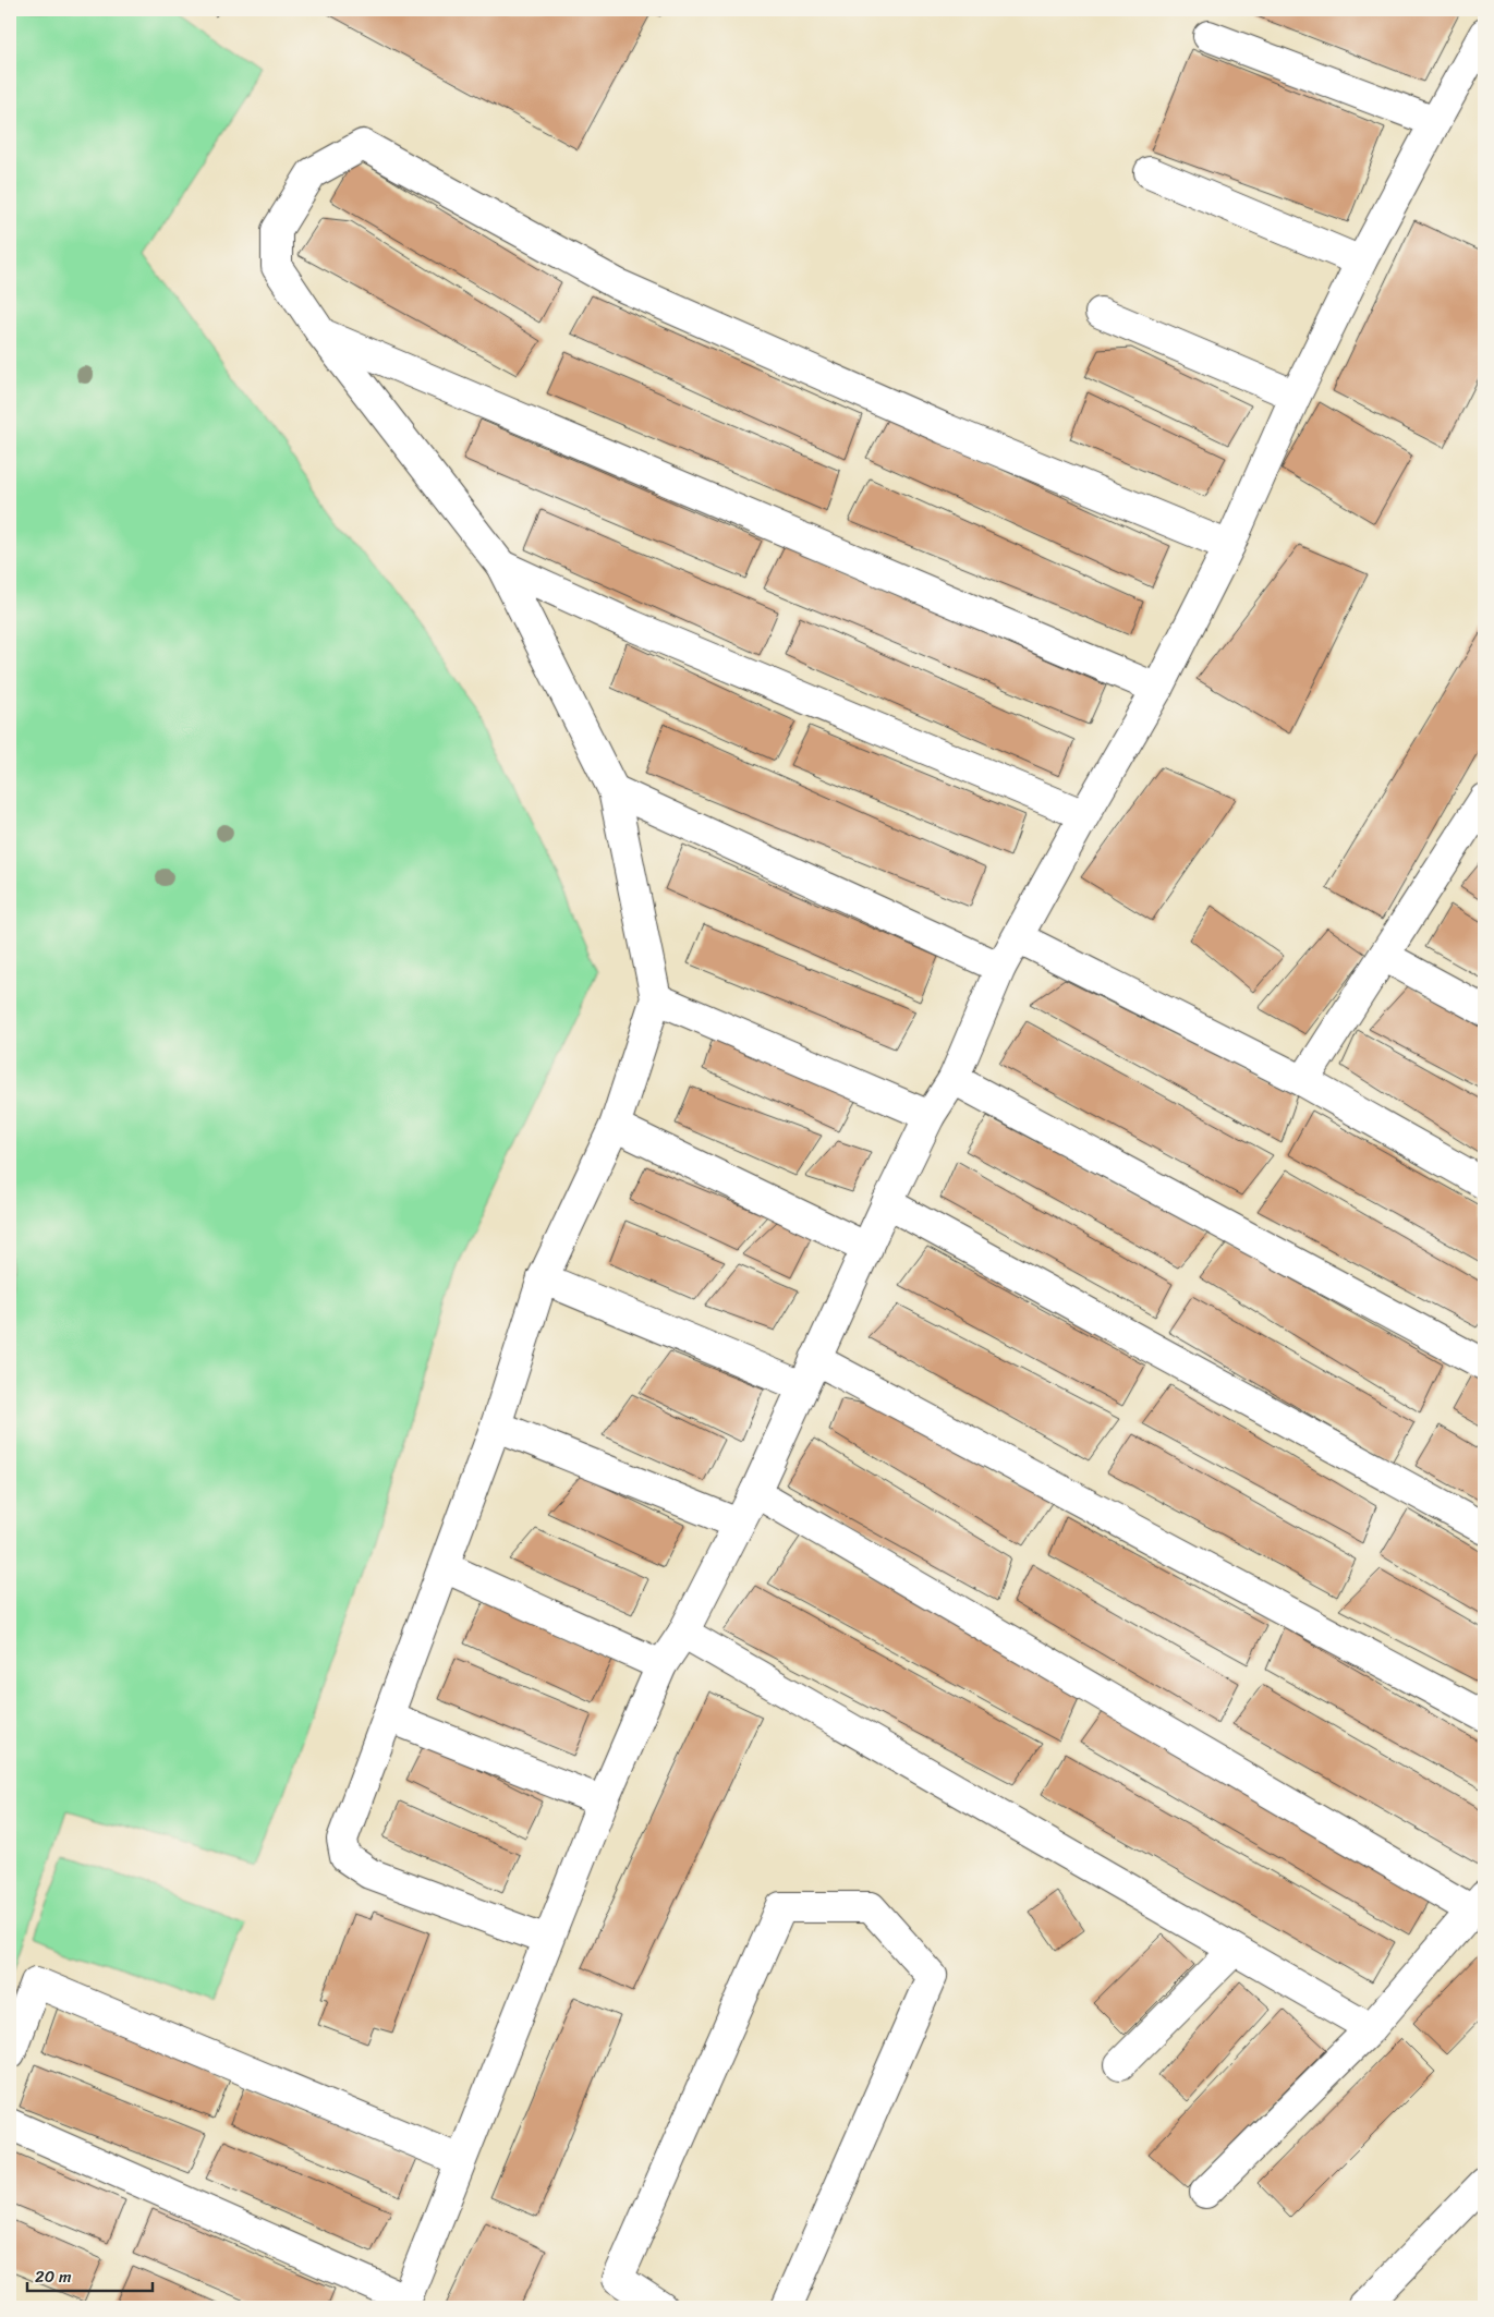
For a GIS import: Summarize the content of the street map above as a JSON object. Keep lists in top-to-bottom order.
{
  "scale_bar": "20 m"
}
